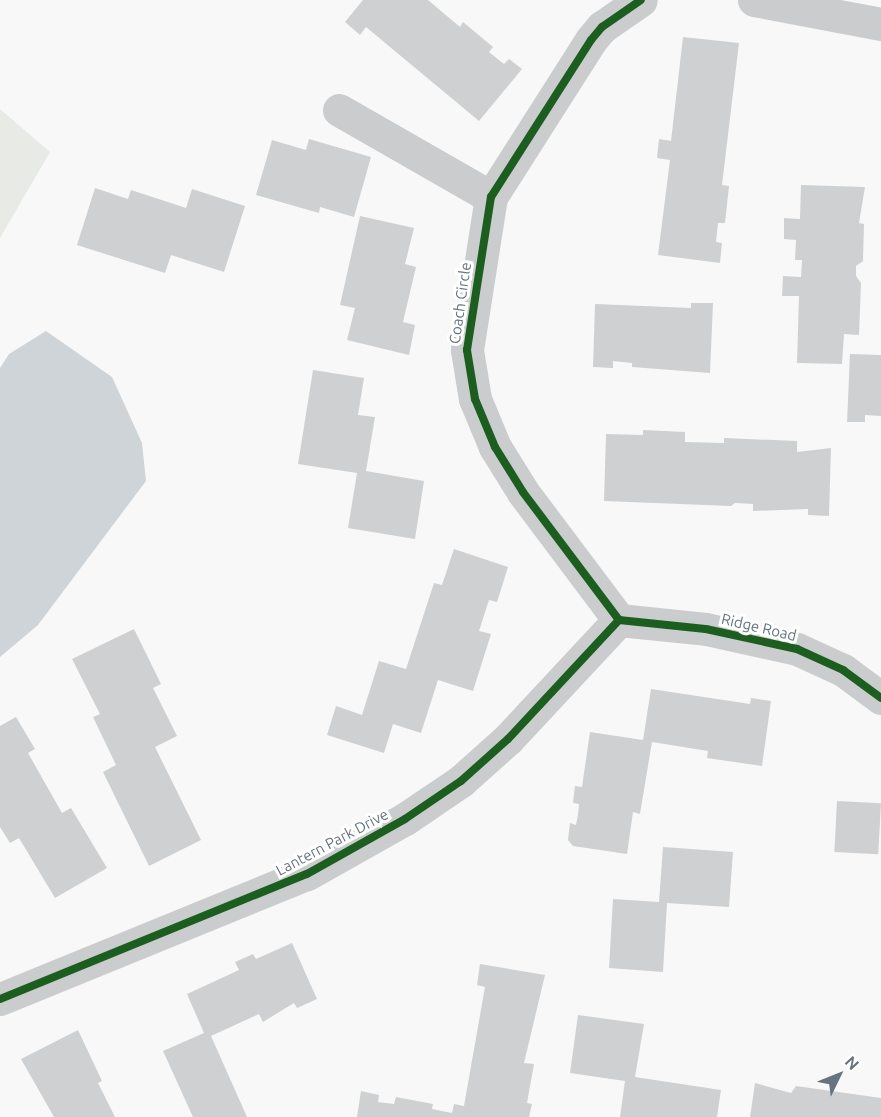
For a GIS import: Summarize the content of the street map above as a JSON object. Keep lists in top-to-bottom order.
{
  "streets": {
    "street": ["Coach Circle", "Ridge Road", "Lantern Park Drive"]
  },
  "crossings": [
    ["Coach Circle", "Ridge Road"],
    ["Coach Circle", "Lantern Park Drive"],
    ["Ridge Road", "Lantern Park Drive"]
  ],
  "north": "top right"
}
